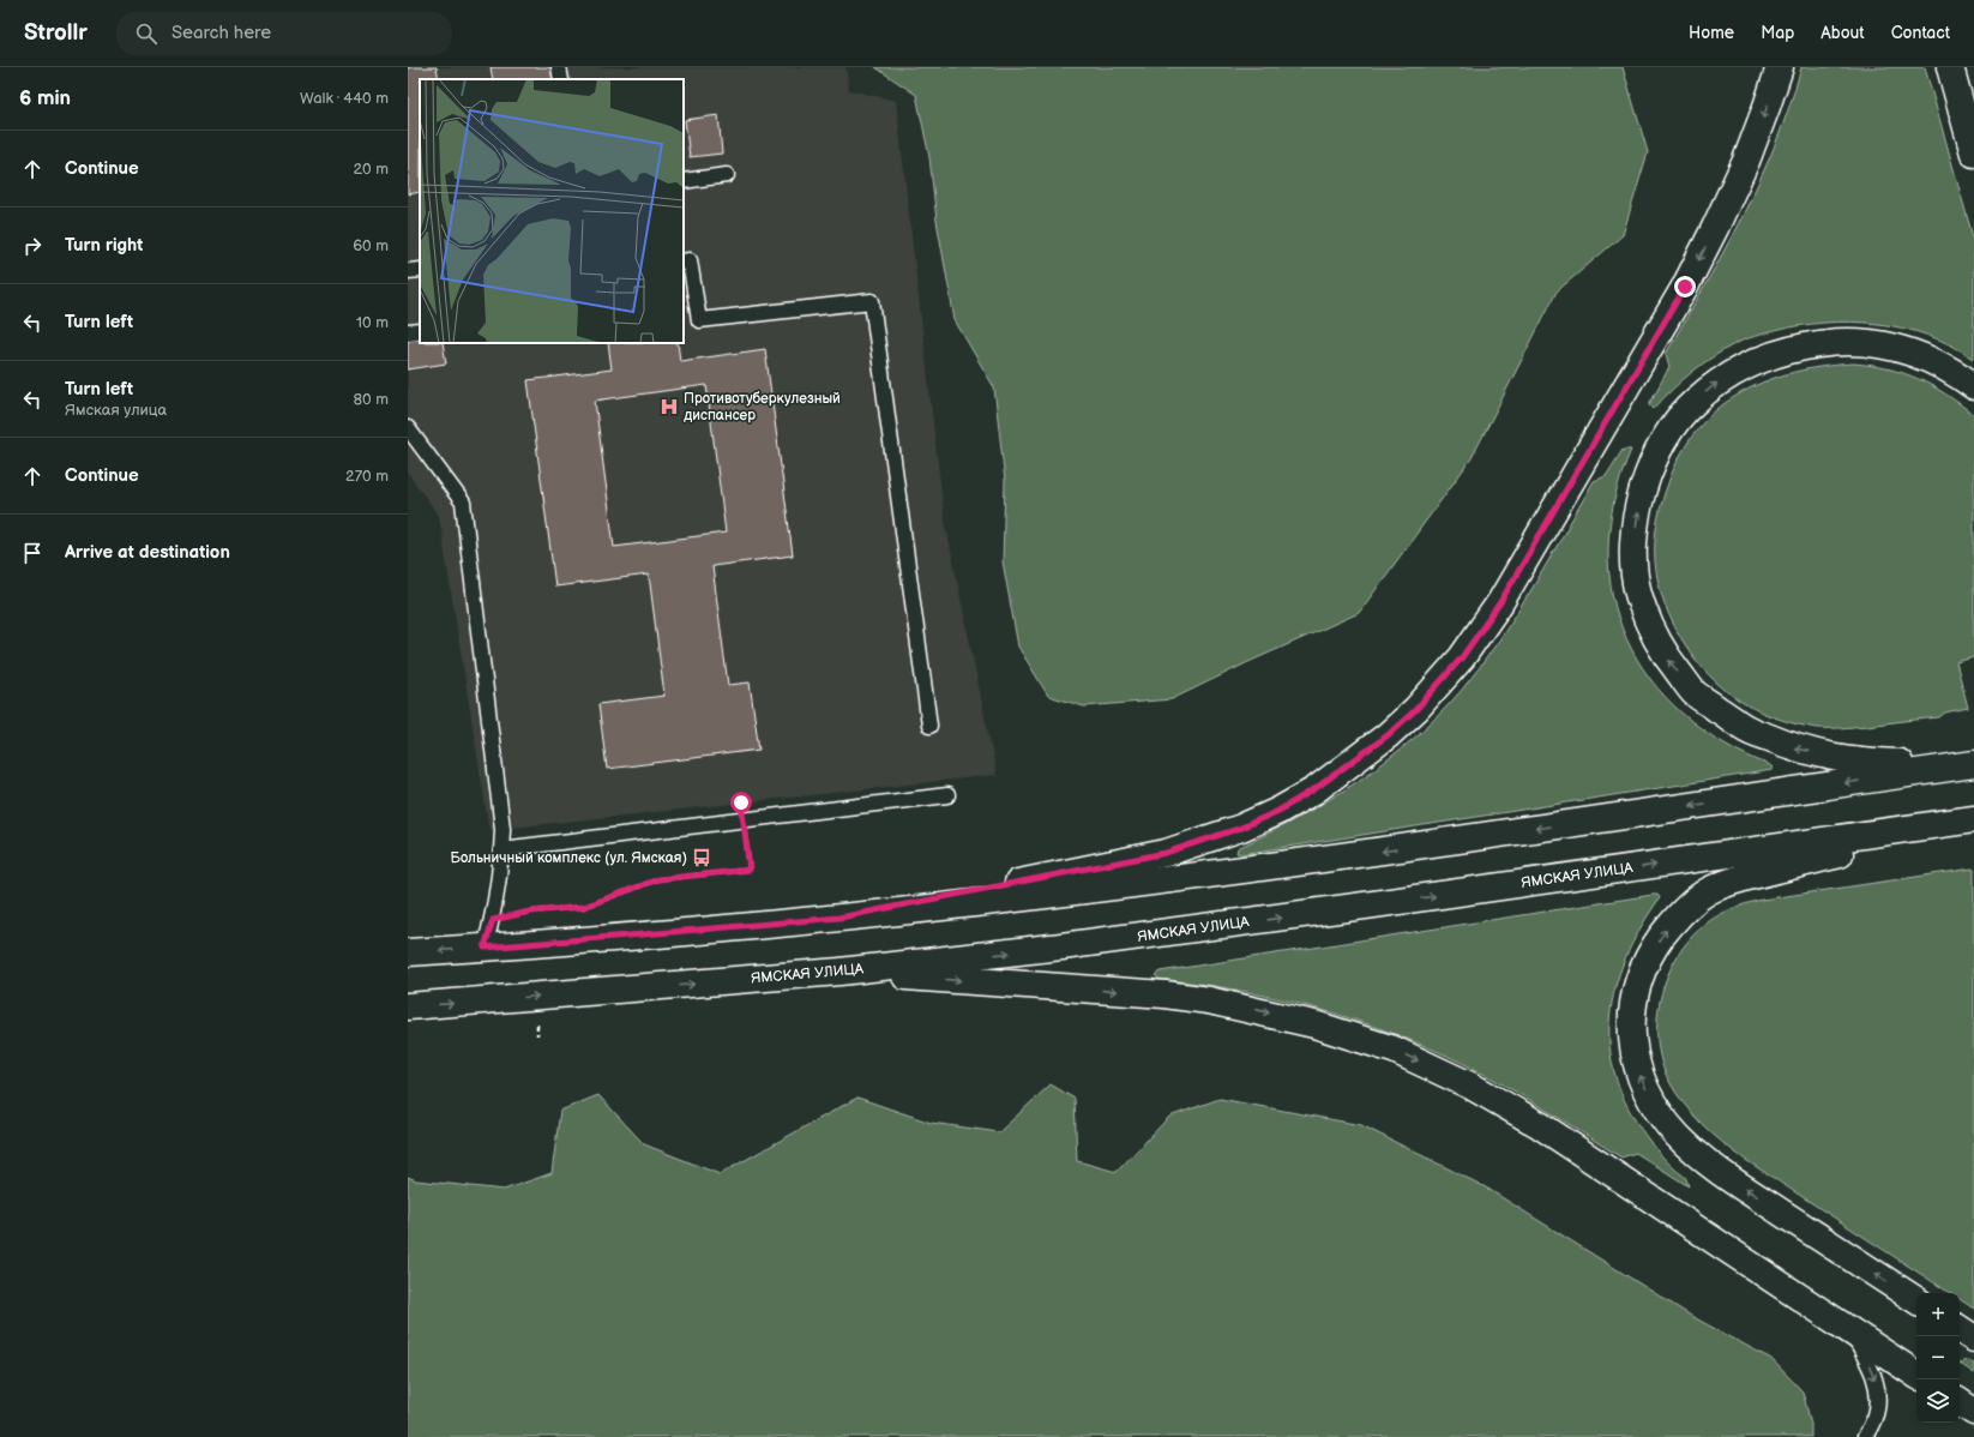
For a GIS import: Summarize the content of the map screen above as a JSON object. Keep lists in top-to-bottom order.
{
  "streets": {
    "main road": ["ЯМСКАЯ УЛИЦА"]
  },
  "places": {
    "hospital": ["Противотуберкулезный диспансер"],
    "bus stop": ["Больничный комплекс (ул. Ямская)"]
  },
  "page": {
    "header": "Strollr",
    "search": "Search here",
    "nav": [
      "Home",
      "Map",
      "About",
      "Contact"
    ],
    "heading": ["6 min", "Walk · 440 m"],
    "list": [
      ["Continue", "20 m"],
      ["Turn right", "60 m"],
      ["Turn left", "10 m"],
      ["Turn left", "Ямская улица", "80 m"],
      ["Continue", "270 m"],
      "Arrive at destination"
    ],
    "map_buttons": ["+", "−"]
  }
}
